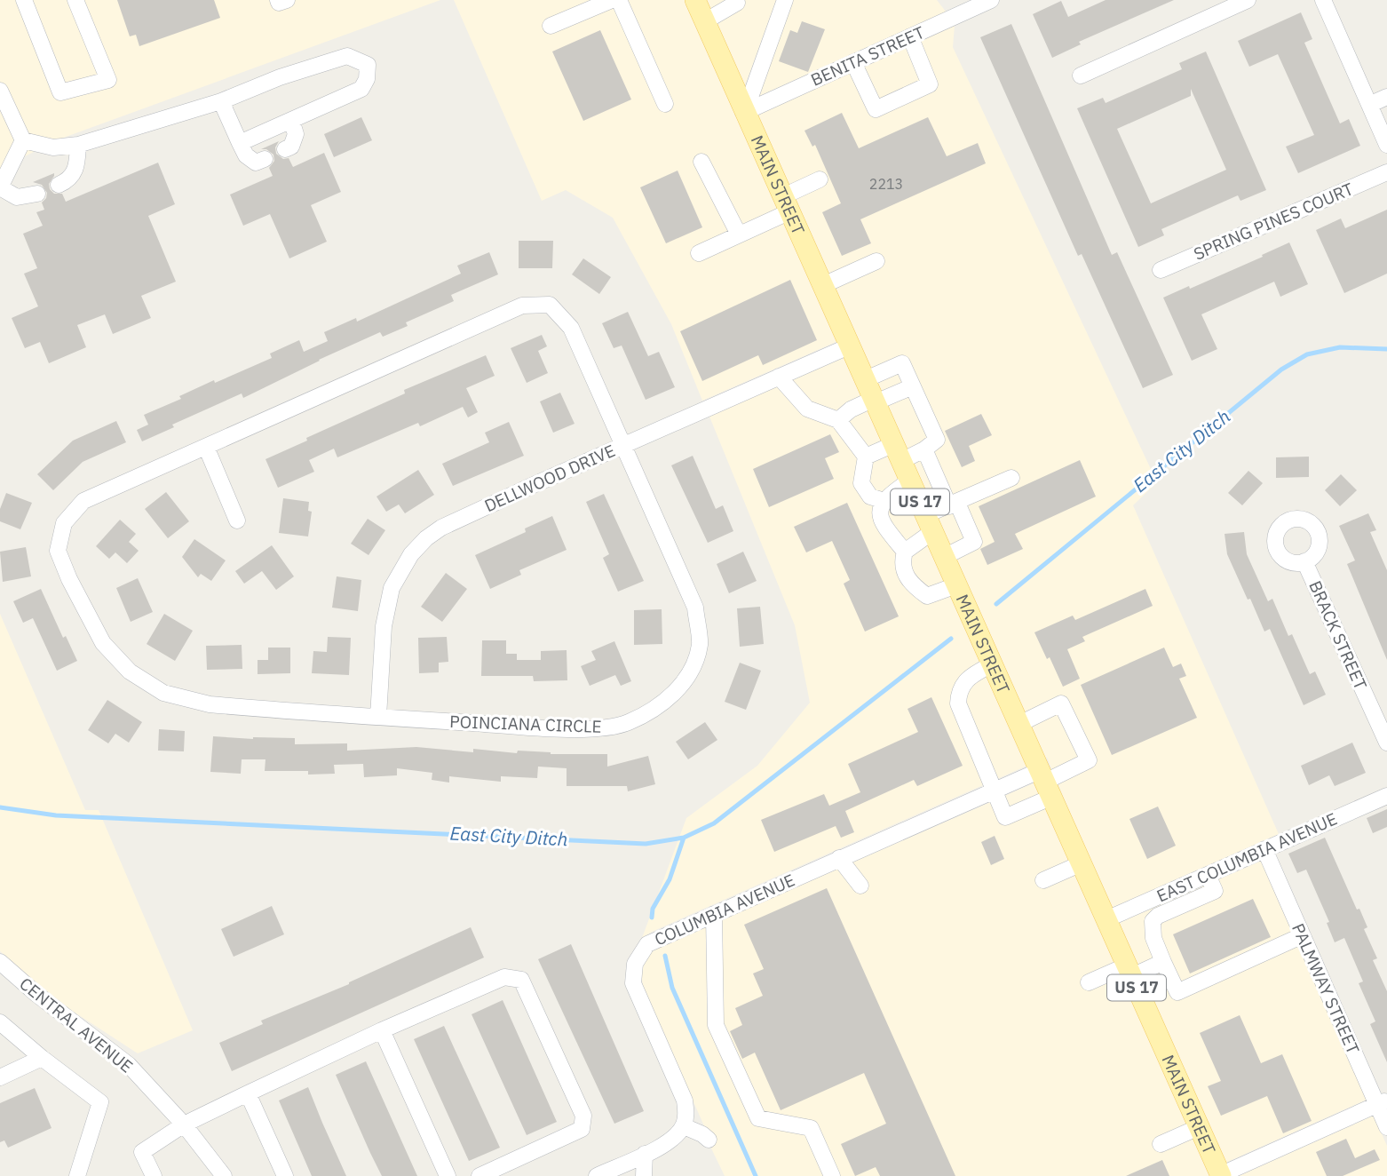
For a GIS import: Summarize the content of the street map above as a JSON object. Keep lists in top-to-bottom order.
{
  "streets": {
    "main road": ["MAIN STREET", "US 17"],
    "street": [
      "BENITA STREET",
      "SPRING PINES COURT",
      "DELLWOOD DRIVE",
      "BRACK STREET",
      "POINCIANA CIRCLE",
      "EAST COLUMBIA AVENUE",
      "COLUMBIA AVENUE",
      "PALMWAY STREET",
      "CENTRAL AVENUE"
    ]
  },
  "crossings": [
    ["BENITA STREET", "MAIN STREET"],
    ["BENITA STREET", "US 17"],
    ["MAIN STREET", "DELLWOOD DRIVE"],
    ["MAIN STREET", "US 17"],
    ["MAIN STREET", "EAST COLUMBIA AVENUE"],
    ["MAIN STREET", "COLUMBIA AVENUE"],
    ["DELLWOOD DRIVE", "POINCIANA CIRCLE"],
    ["EAST COLUMBIA AVENUE", "PALMWAY STREET"]
  ],
  "water": ["East City Ditch"],
  "house_numbers": ["2213"]
}
